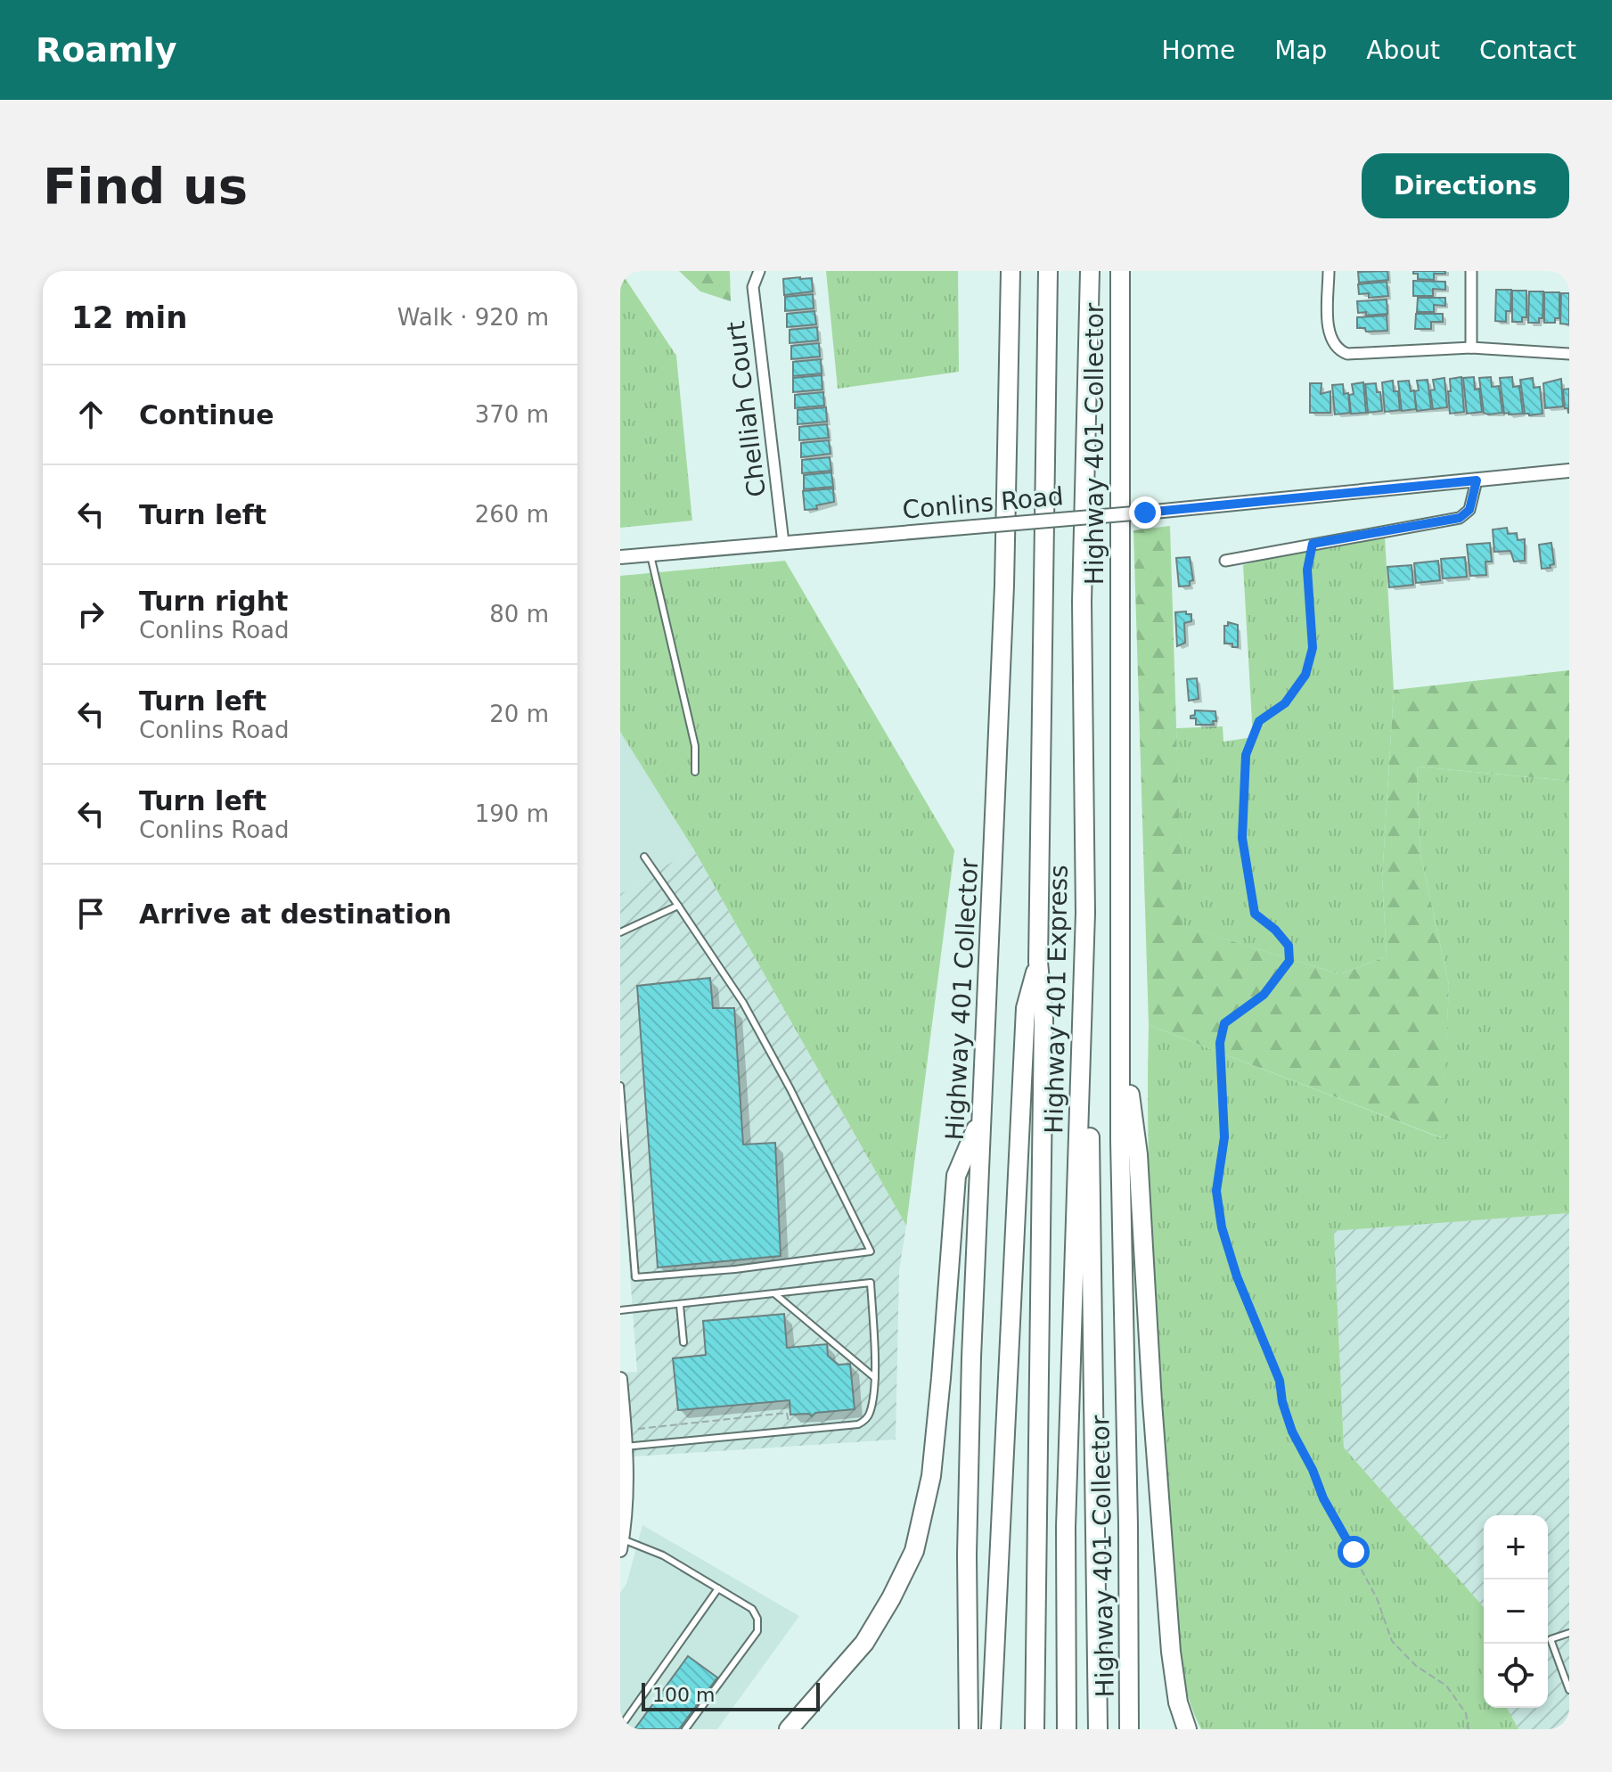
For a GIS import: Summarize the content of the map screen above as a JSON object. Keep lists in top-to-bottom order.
{
  "streets": {
    "highway": ["Highway 401 Collector", "Highway 401 Express"],
    "street": ["Chelliah Court", "Conlins Road"]
  },
  "crossings": [
    ["Chelliah Court", "Conlins Road"]
  ],
  "scale_bar": "100 m",
  "page": {
    "header": "Roamly",
    "nav": [
      "Home",
      "Map",
      "About",
      "Contact"
    ],
    "buttons": "Directions",
    "title": "Find us",
    "heading": ["12 min", "Walk · 920 m"],
    "list": [
      ["Continue", "370 m"],
      ["Turn left", "260 m"],
      ["Turn right", "Conlins Road", "80 m"],
      ["Turn left", "Conlins Road", "20 m"],
      ["Turn left", "Conlins Road", "190 m"],
      "Arrive at destination"
    ],
    "map_buttons": ["+", "−"],
    "scale": "100 m"
  }
}
